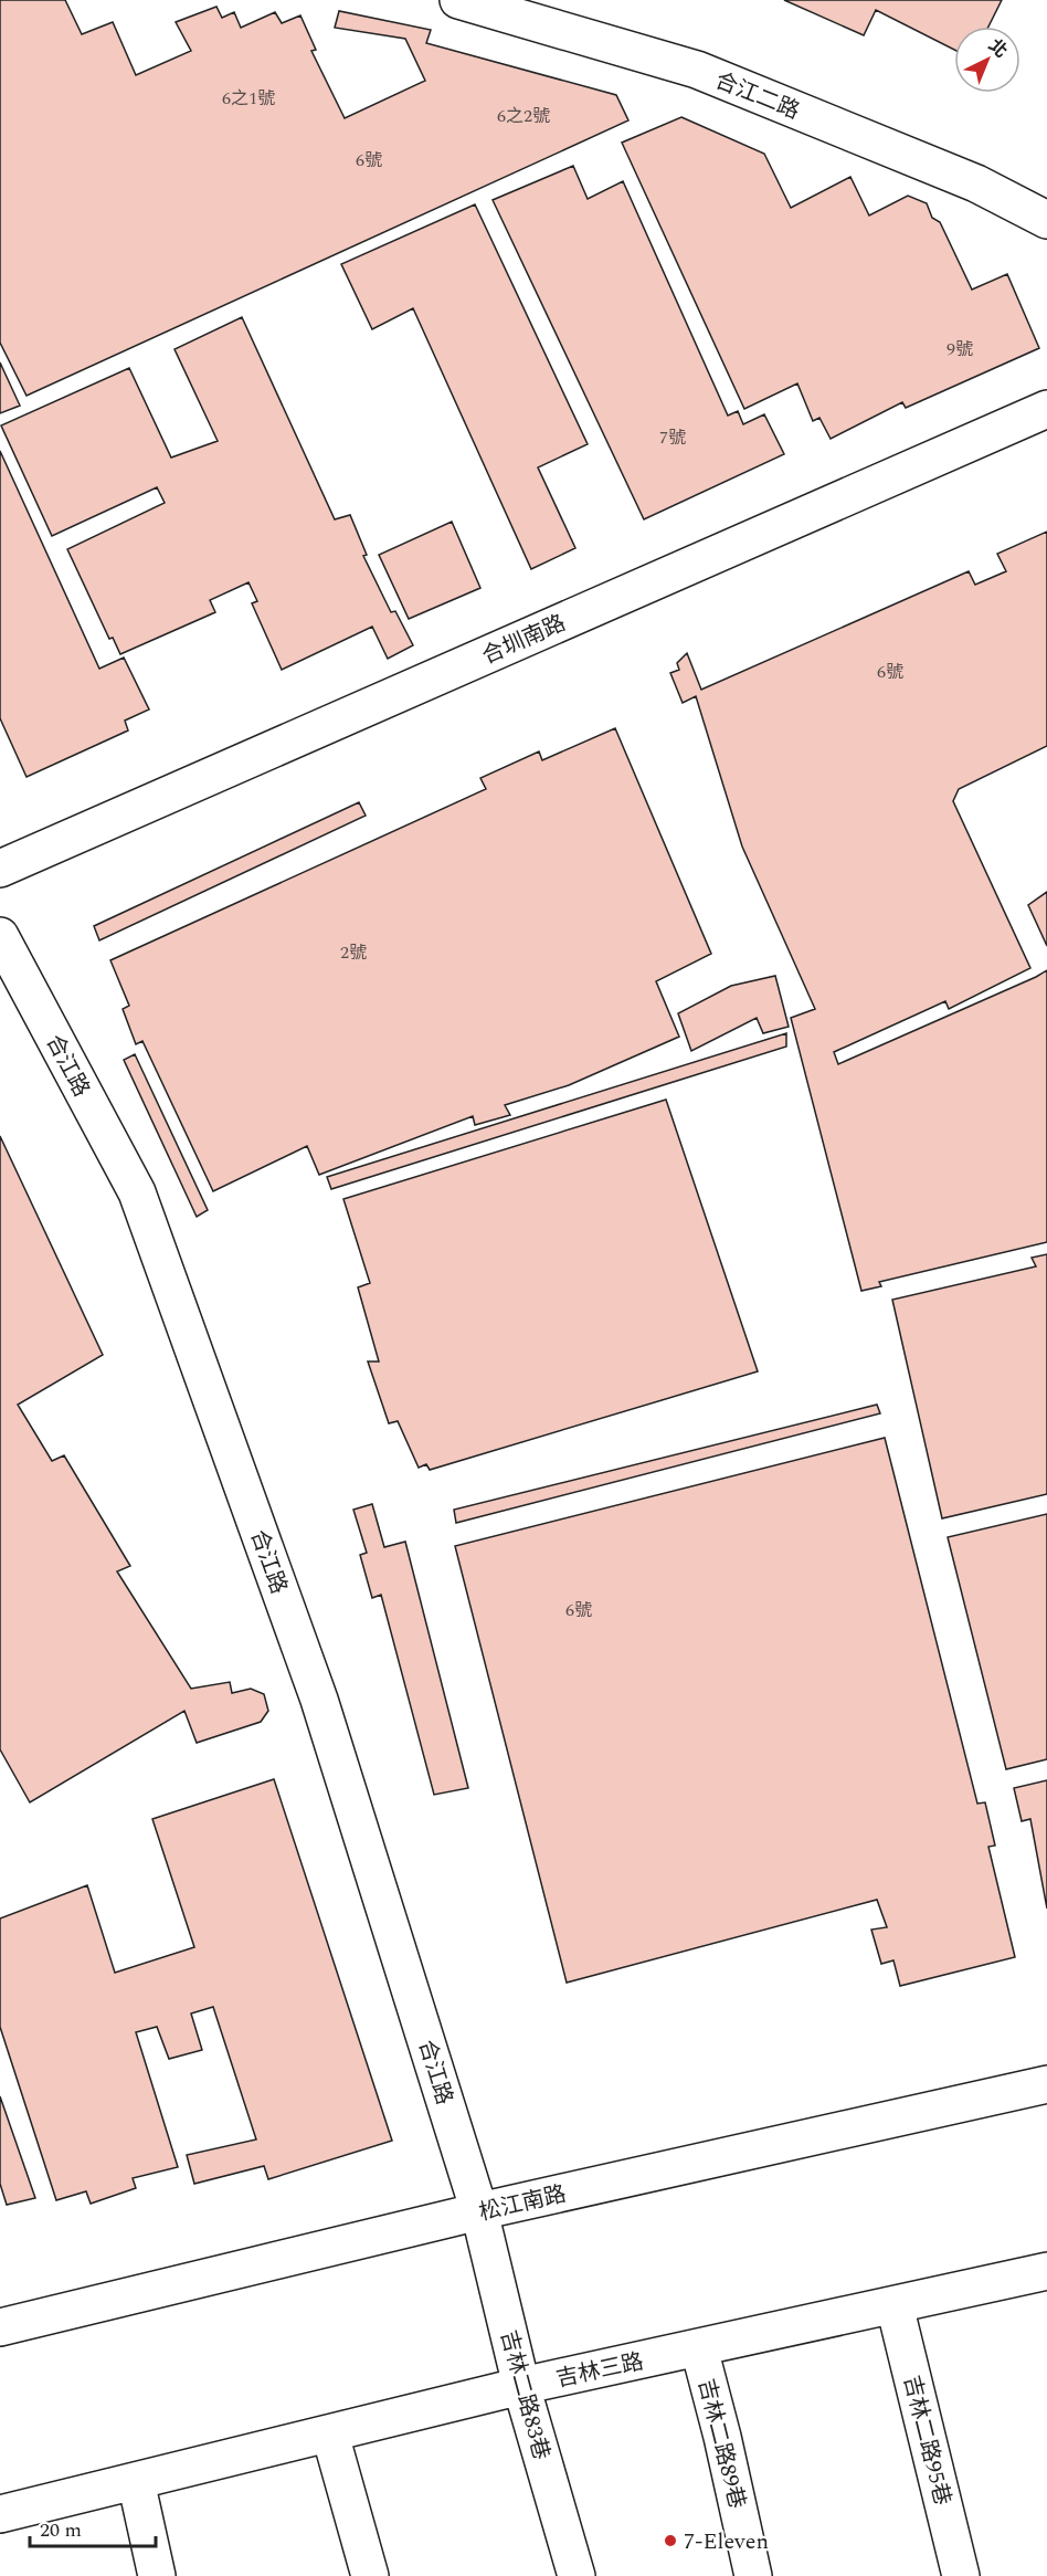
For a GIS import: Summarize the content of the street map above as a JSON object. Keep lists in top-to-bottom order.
{
  "streets": {
    "street": [
      "合江二路",
      "合圳南路",
      "合江路",
      "松江南路",
      "吉林三路",
      "吉林二路83巷",
      "吉林二路95巷",
      "吉林二路89巷"
    ]
  },
  "crossings": [
    ["合江路", "松江南路"],
    ["合江路", "吉林二路83巷"],
    ["松江南路", "吉林二路83巷"],
    ["吉林三路", "吉林二路83巷"],
    ["吉林三路", "吉林二路95巷"],
    ["吉林三路", "吉林二路89巷"]
  ],
  "places": ["7-Eleven"],
  "house_numbers": [
    "6之1號",
    "6之2號",
    "6號",
    "9號",
    "7號",
    "6號",
    "2號",
    "6號"
  ],
  "scale_bar": "20 m",
  "north": "top right"
}
